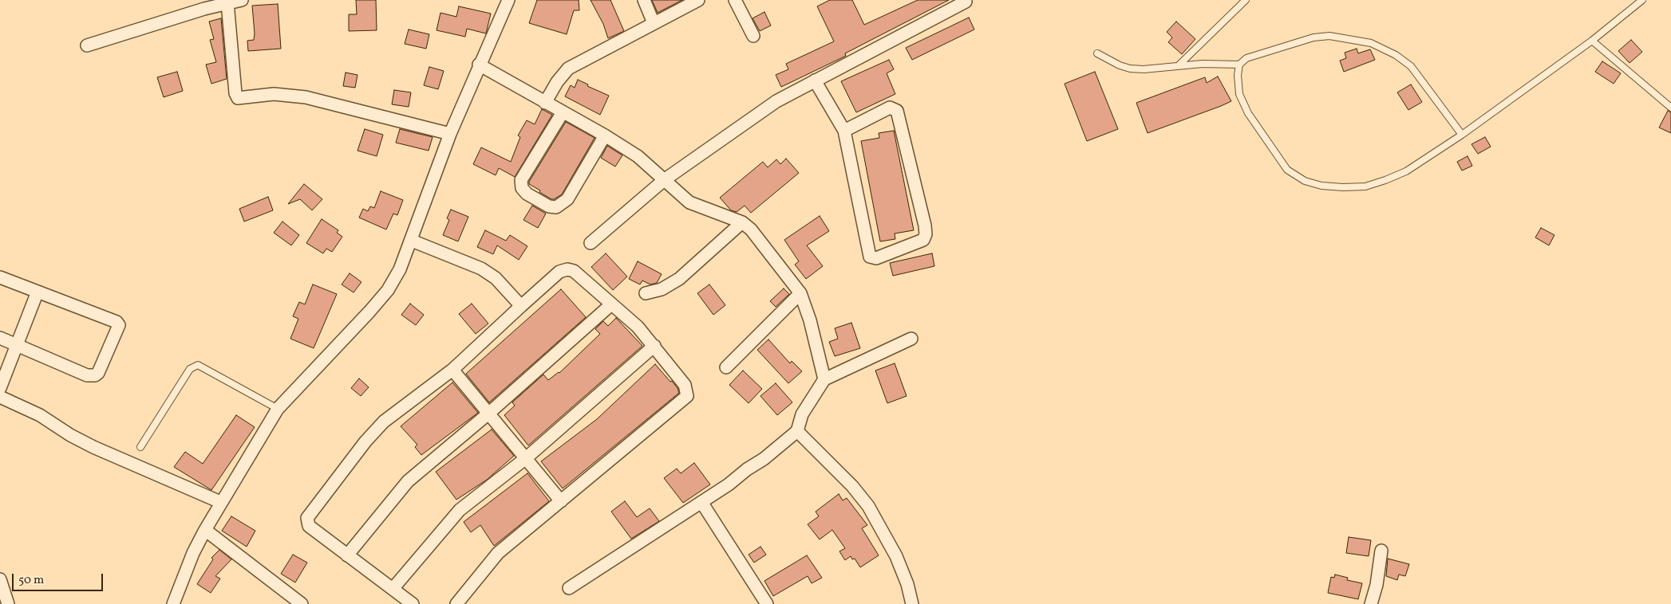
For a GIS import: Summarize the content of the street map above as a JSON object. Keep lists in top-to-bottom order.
{
  "scale_bar": "50 m"
}
